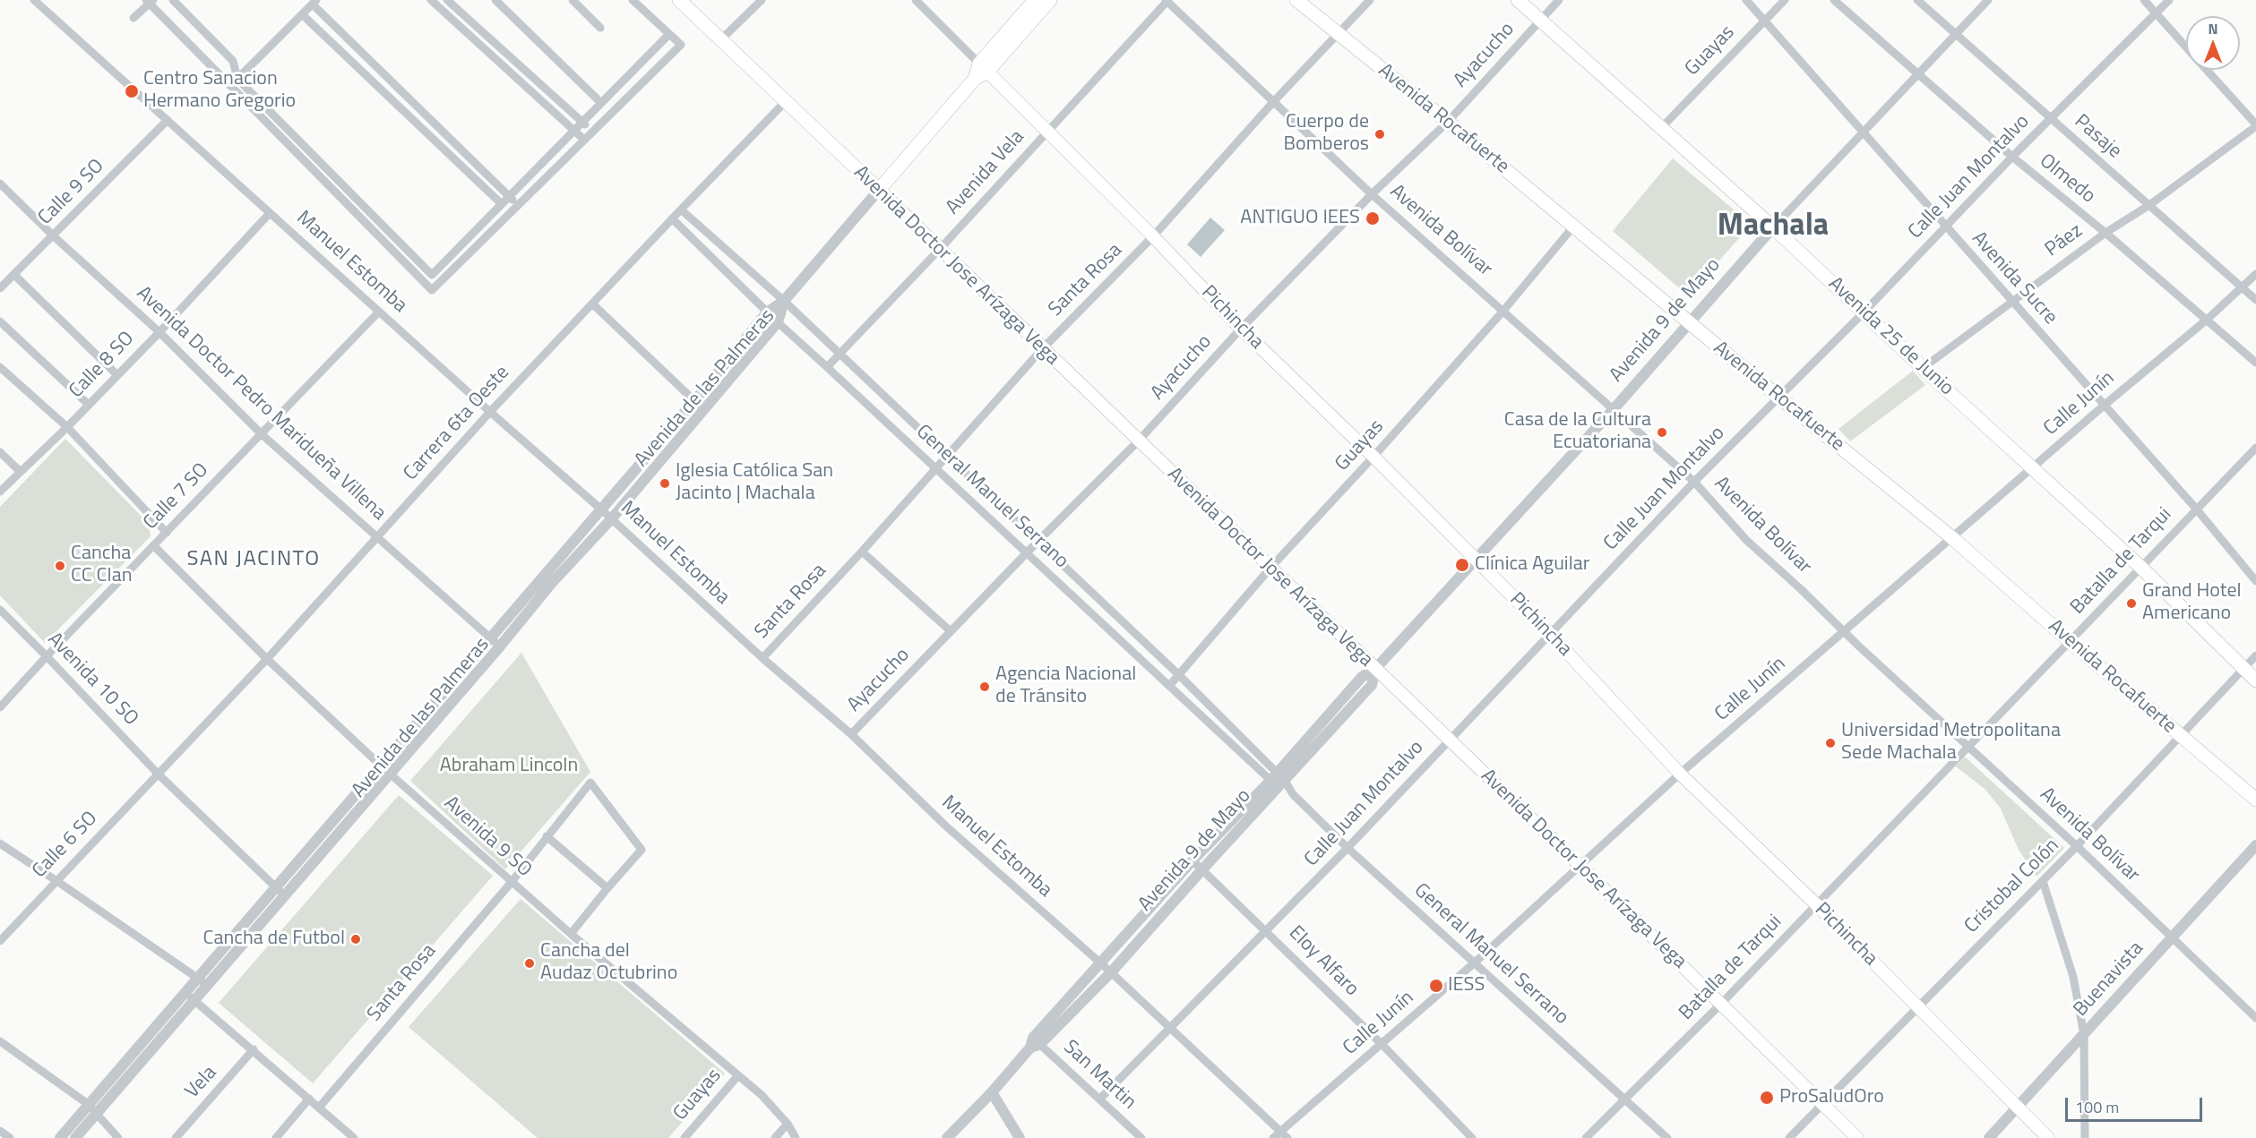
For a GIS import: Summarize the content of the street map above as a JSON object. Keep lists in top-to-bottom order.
{
  "streets": {
    "main road": [
      "Avenida Rocafuerte",
      "Avenida Doctor Jose Arízaga Vega",
      "Pichincha",
      "Avenida 25 de Junio",
      "Avenida de las Palmeras"
    ],
    "street": [
      "Guayas",
      "Ayacucho",
      "Pasaje",
      "Avenida Vela",
      "Calle Juan Montalvo",
      "Olmedo",
      "Calle 9 SO",
      "Avenida Bolívar",
      "Páez",
      "Manuel Estomba",
      "Avenida Sucre",
      "Santa Rosa",
      "Avenida 9 de Mayo",
      "Calle 8 SO",
      "Avenida Doctor Pedro Maridueña Villena",
      "Calle Junín",
      "Carrera 6ta Oeste",
      "Calle 7 SO",
      "General Manuel Serrano",
      "Batalla de Tarqui",
      "Avenida 10 SO",
      "Avenida 9 SO",
      "Calle 6 SO",
      "Cristobal Colón",
      "Eloy Alfaro",
      "Buenavista",
      "San Martin",
      "Vela"
    ]
  },
  "crossings": [
    ["Guayas", "Avenida Rocafuerte"],
    ["Guayas", "Avenida Bolívar"],
    ["Guayas", "Avenida Doctor Jose Arízaga Vega"],
    ["Guayas", "Avenida Sucre"],
    ["Guayas", "Pichincha"],
    ["Guayas", "Avenida 25 de Junio"],
    ["Guayas", "General Manuel Serrano"],
    ["Guayas", "Avenida 9 SO"],
    ["Ayacucho", "Avenida Rocafuerte"],
    ["Ayacucho", "Avenida Bolívar"],
    ["Ayacucho", "Manuel Estomba"],
    ["Ayacucho", "Avenida Doctor Jose Arízaga Vega"],
    ["Ayacucho", "Pichincha"],
    ["Ayacucho", "Avenida 25 de Junio"],
    ["Ayacucho", "General Manuel Serrano"],
    ["Avenida Rocafuerte", "Calle Juan Montalvo"],
    ["Avenida Rocafuerte", "Santa Rosa"],
    ["Avenida Rocafuerte", "Avenida 9 de Mayo"],
    ["Avenida Rocafuerte", "Calle Junín"],
    ["Avenida Rocafuerte", "Batalla de Tarqui"],
    ["Avenida Rocafuerte", "Cristobal Colón"],
    ["Pasaje", "Calle Juan Montalvo"],
    ["Pasaje", "Páez"],
    ["Pasaje", "Avenida 9 de Mayo"],
    ["Pasaje", "Calle Junín"],
    ["Avenida Vela", "Avenida Bolívar"],
    ["Avenida Vela", "Avenida Doctor Jose Arízaga Vega"],
    ["Avenida Vela", "Pichincha"],
    ["Avenida Vela", "General Manuel Serrano"],
    ["Calle Juan Montalvo", "Olmedo"],
    ["Calle Juan Montalvo", "Avenida Bolívar"],
    ["Calle Juan Montalvo", "Manuel Estomba"],
    ["Calle Juan Montalvo", "Avenida Doctor Jose Arízaga Vega"],
    ["Calle Juan Montalvo", "Avenida Sucre"],
    ["Calle Juan Montalvo", "Pichincha"],
    ["Calle Juan Montalvo", "Avenida 25 de Junio"],
    ["Calle Juan Montalvo", "General Manuel Serrano"],
    ["Calle Juan Montalvo", "Eloy Alfaro"],
    ["Calle Juan Montalvo", "San Martin"],
    ["Olmedo", "Páez"],
    ["Olmedo", "Avenida 9 de Mayo"],
    ["Olmedo", "Calle Junín"],
    ["Calle 9 SO", "Manuel Estomba"],
    ["Calle 9 SO", "Avenida Doctor Pedro Maridueña Villena"],
    ["Avenida Bolívar", "Santa Rosa"],
    ["Avenida Bolívar", "Avenida 9 de Mayo"],
    ["Avenida Bolívar", "Calle Junín"],
    ["Avenida Bolívar", "Batalla de Tarqui"],
    ["Avenida Bolívar", "Cristobal Colón"],
    ["Avenida Bolívar", "Buenavista"],
    ["Páez", "Avenida Sucre"],
    ["Páez", "Avenida 25 de Junio"],
    ["Manuel Estomba", "Santa Rosa"],
    ["Manuel Estomba", "Avenida 9 de Mayo"],
    ["Manuel Estomba", "Calle 8 SO"],
    ["Manuel Estomba", "Avenida de las Palmeras"],
    ["Manuel Estomba", "Calle Junín"],
    ["Manuel Estomba", "Carrera 6ta Oeste"],
    ["Manuel Estomba", "Calle 7 SO"],
    ["Avenida Doctor Jose Arízaga Vega", "Santa Rosa"],
    ["Avenida Doctor Jose Arízaga Vega", "Avenida 9 de Mayo"],
    ["Avenida Doctor Jose Arízaga Vega", "Avenida de las Palmeras"],
    ["Avenida Doctor Jose Arízaga Vega", "Calle Junín"],
    ["Avenida Doctor Jose Arízaga Vega", "Carrera 6ta Oeste"],
    ["Avenida Doctor Jose Arízaga Vega", "Batalla de Tarqui"],
    ["Avenida Doctor Jose Arízaga Vega", "Cristobal Colón"],
    ["Avenida Sucre", "Avenida 9 de Mayo"],
    ["Avenida Sucre", "Calle Junín"],
    ["Avenida Sucre", "Batalla de Tarqui"],
    ["Santa Rosa", "Pichincha"],
    ["Santa Rosa", "General Manuel Serrano"],
    ["Santa Rosa", "Avenida 9 SO"],
    ["Pichincha", "Avenida 9 de Mayo"],
    ["Pichincha", "Avenida de las Palmeras"],
    ["Pichincha", "Calle Junín"],
    ["Pichincha", "Batalla de Tarqui"],
    ["Pichincha", "Cristobal Colón"],
    ["Pichincha", "Buenavista"],
    ["Avenida 9 de Mayo", "Avenida 25 de Junio"],
    ["Avenida 9 de Mayo", "General Manuel Serrano"],
    ["Avenida 9 de Mayo", "Eloy Alfaro"],
    ["Avenida 9 de Mayo", "San Martin"],
    ["Avenida 25 de Junio", "Calle Junín"],
    ["Avenida 25 de Junio", "Batalla de Tarqui"],
    ["Avenida 25 de Junio", "Cristobal Colón"],
    ["Calle 8 SO", "Avenida Doctor Pedro Maridueña Villena"],
    ["Avenida de las Palmeras", "Avenida Doctor Pedro Maridueña Villena"],
    ["Avenida de las Palmeras", "General Manuel Serrano"],
    ["Avenida de las Palmeras", "Avenida 10 SO"],
    ["Avenida de las Palmeras", "Avenida 9 SO"],
    ["Avenida Doctor Pedro Maridueña Villena", "Carrera 6ta Oeste"],
    ["Avenida Doctor Pedro Maridueña Villena", "Calle 7 SO"],
    ["Calle Junín", "General Manuel Serrano"],
    ["Calle Junín", "Eloy Alfaro"],
    ["Carrera 6ta Oeste", "General Manuel Serrano"],
    ["Carrera 6ta Oeste", "Avenida 10 SO"],
    ["Carrera 6ta Oeste", "Avenida 9 SO"],
    ["Carrera 6ta Oeste", "Calle 6 SO"],
    ["Calle 7 SO", "Avenida 10 SO"],
    ["Calle 7 SO", "Avenida 9 SO"],
    ["General Manuel Serrano", "Batalla de Tarqui"],
    ["Avenida 10 SO", "Calle 6 SO"]
  ],
  "districts": ["Machala", "SAN JACINTO"],
  "parks": ["Abraham Lincoln"],
  "places": [
    "Centro Sanacion Hermano Gregorio",
    "Cuerpo de Bomberos",
    "ANTIGUO IEES",
    "Casa de la Cultura Ecuatoriana",
    "Iglesia Católica San Jacinto | Machala",
    "Clínica Aguilar",
    "Cancha CC Clan",
    "Grand Hotel Americano",
    "Agencia Nacional de Tránsito",
    "Universidad Metropolitana Sede Machala",
    "Cancha de Futbol",
    "Cancha del Audaz Octubrino",
    "IESS",
    "ProSaludOro"
  ],
  "scale_bar": "100 m",
  "north": "top"
}
